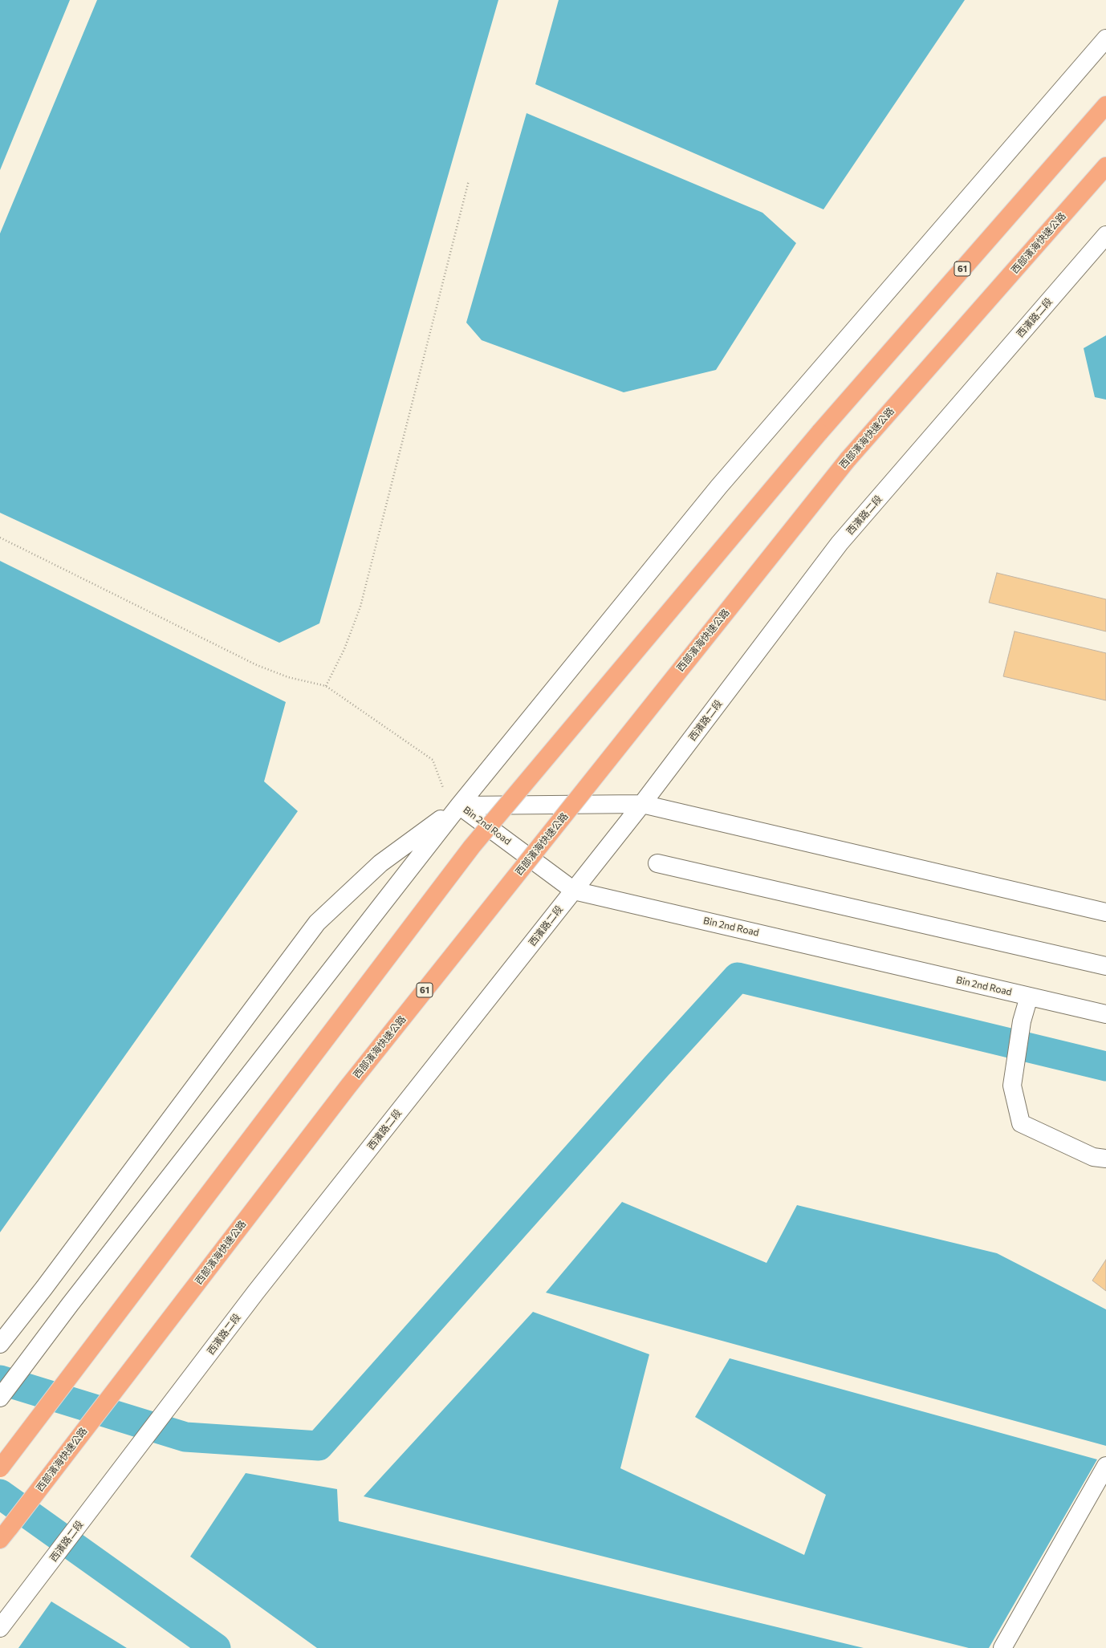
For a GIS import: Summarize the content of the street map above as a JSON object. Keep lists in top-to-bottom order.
{
  "streets": {
    "highway": ["西部濱海快速公路", "61"],
    "street": ["西濱路二段", "Bin 2nd Road"]
  },
  "crossings": [
    ["西濱路二段", "Bin 2nd Road"]
  ]
}
